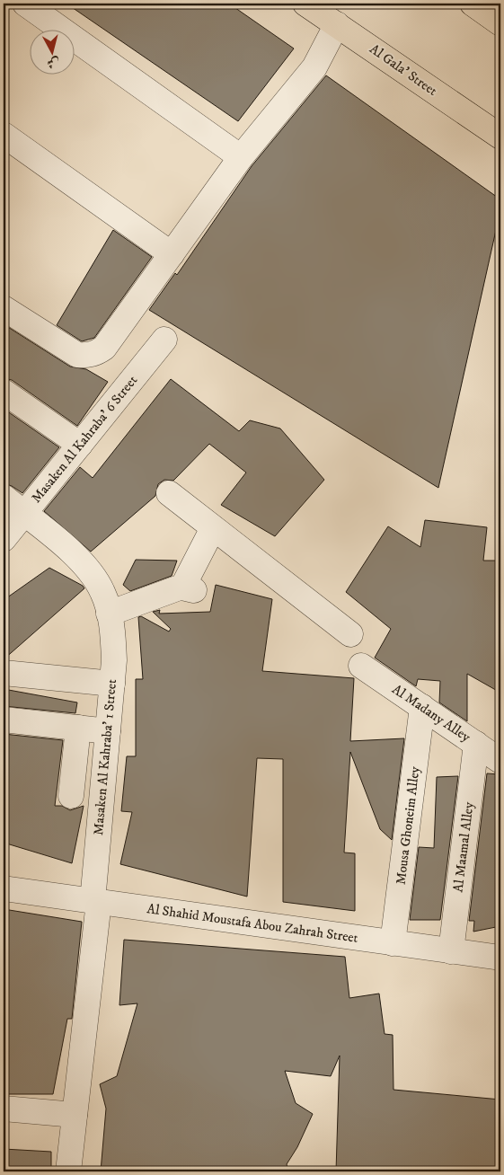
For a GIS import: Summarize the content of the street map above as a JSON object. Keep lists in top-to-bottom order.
{
  "streets": {
    "main road": ["Al Gala' Street"],
    "street": [
      "Masaken Al Kahraba' 6 Street",
      "Al Madany Alley",
      "Masaken Al Kahraba' 1 Street",
      "Mousa Ghoneim Alley",
      "Al Maamal Alley",
      "Al Shahid Moustafa Abou Zahrah Street"
    ]
  },
  "crossings": [
    ["Masaken Al Kahraba' 6 Street", "Masaken Al Kahraba' 1 Street"],
    ["Al Madany Alley", "Mousa Ghoneim Alley"],
    ["Al Madany Alley", "Al Maamal Alley"],
    ["Masaken Al Kahraba' 1 Street", "Al Shahid Moustafa Abou Zahrah Street"],
    ["Mousa Ghoneim Alley", "Al Shahid Moustafa Abou Zahrah Street"],
    ["Al Maamal Alley", "Al Shahid Moustafa Abou Zahrah Street"]
  ],
  "north": "bottom"
}
